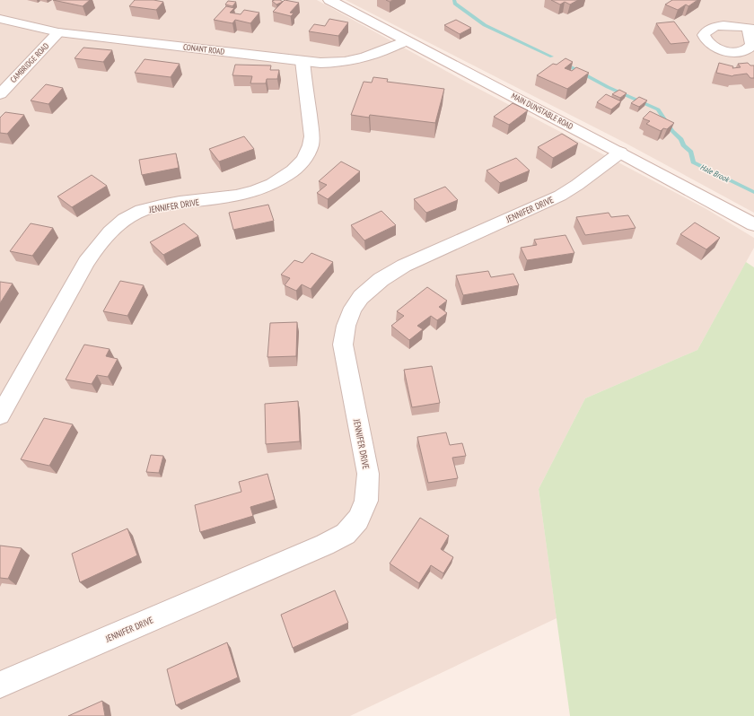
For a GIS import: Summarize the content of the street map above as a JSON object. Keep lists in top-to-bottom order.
{
  "streets": {
    "street": [
      "CONANT ROAD",
      "CAMBRIDGE ROAD",
      "MAIN DUNSTABLE ROAD",
      "JENNIFER DRIVE"
    ]
  },
  "crossings": [
    ["CONANT ROAD", "CAMBRIDGE ROAD"],
    ["CONANT ROAD", "MAIN DUNSTABLE ROAD"],
    ["CONANT ROAD", "JENNIFER DRIVE"],
    ["MAIN DUNSTABLE ROAD", "JENNIFER DRIVE"]
  ],
  "water": ["Hale Brook"]
}
